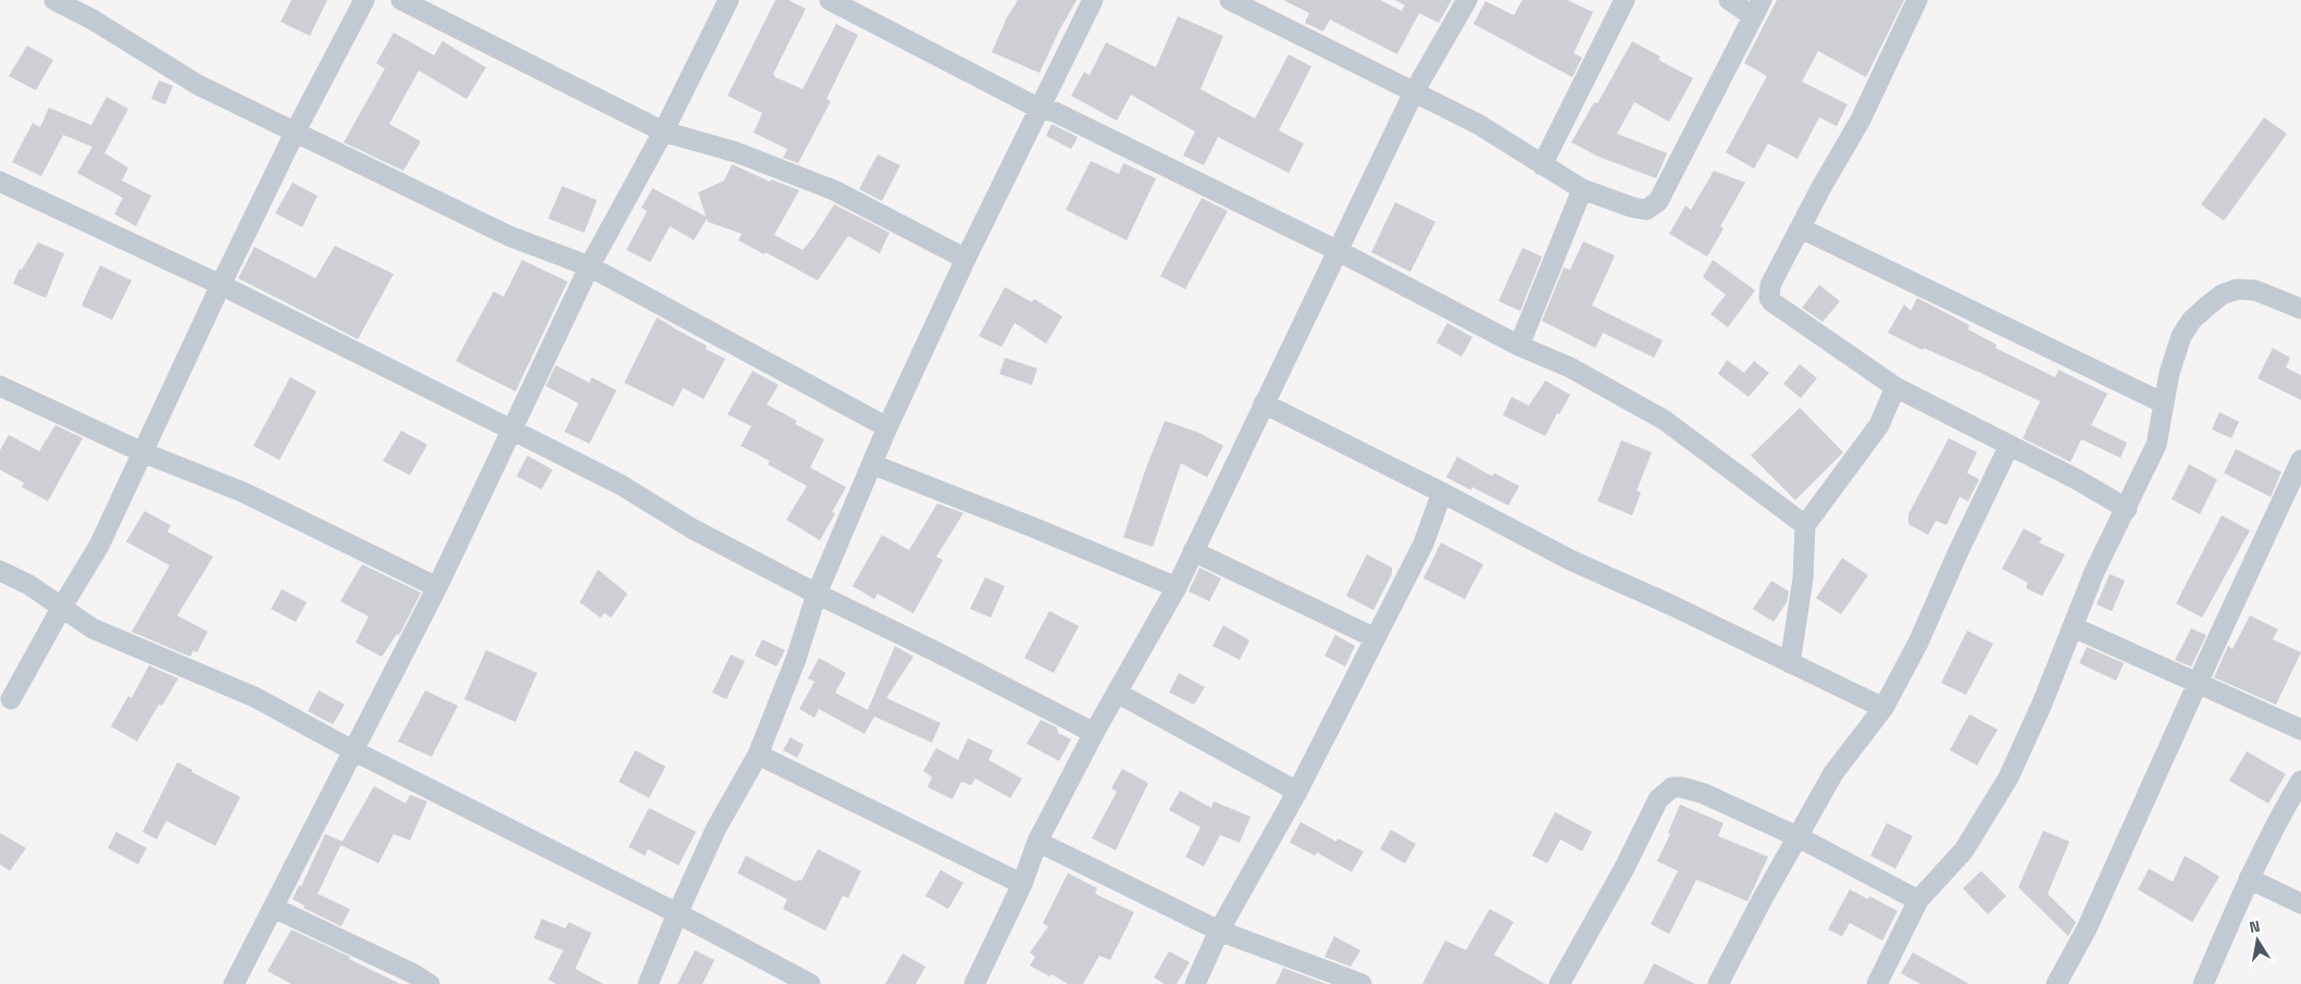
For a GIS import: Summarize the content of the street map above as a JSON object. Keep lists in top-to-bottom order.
{
  "north": "top"
}
